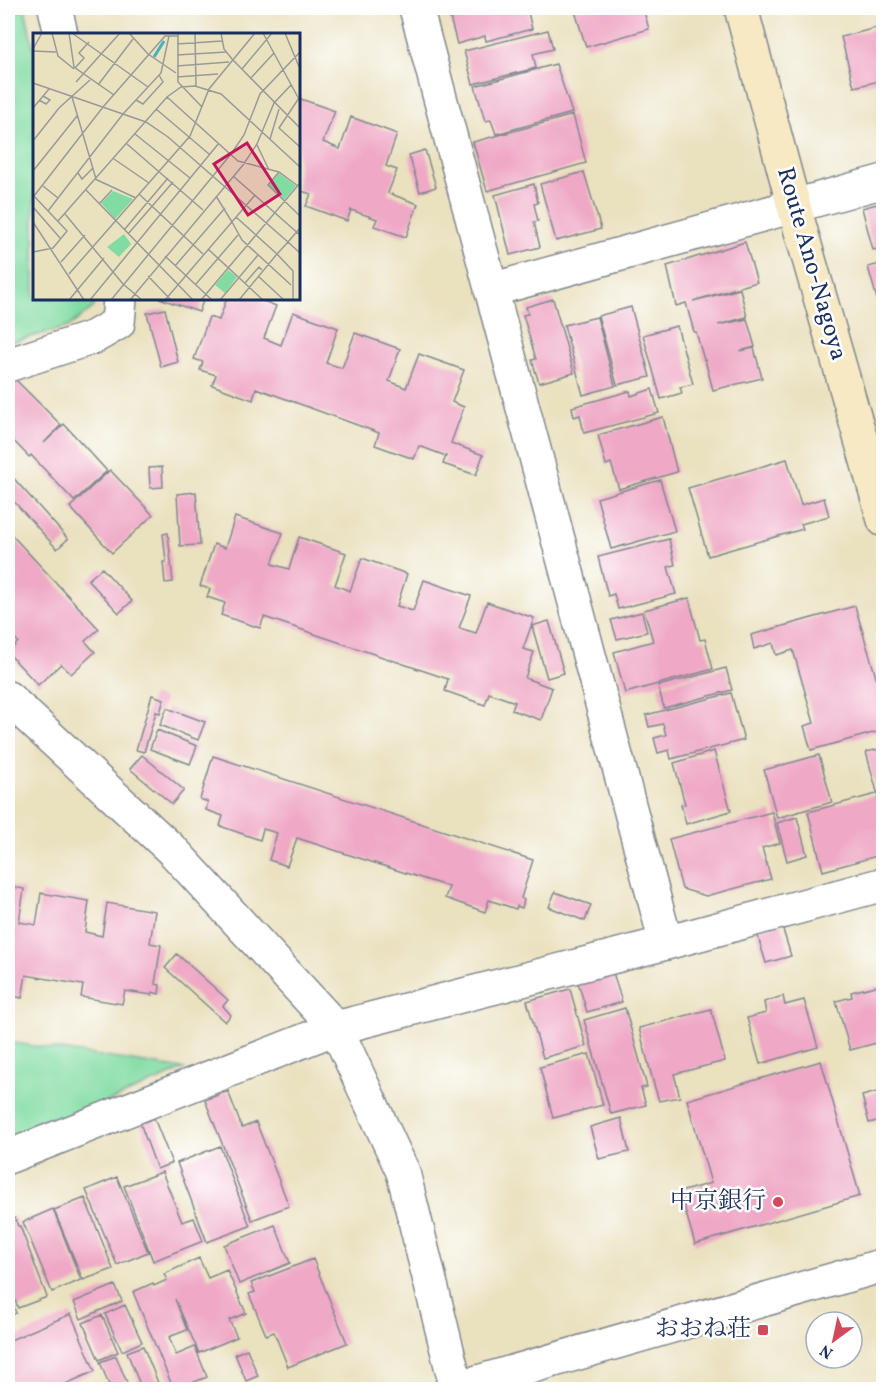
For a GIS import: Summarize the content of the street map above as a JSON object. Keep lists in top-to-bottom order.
{
  "streets": {
    "main road": ["Route Ano-Nagoya"]
  },
  "places": {
    "other": ["中京銀行"],
    "transit": ["おおね荘"]
  },
  "north": "bottom left"
}
